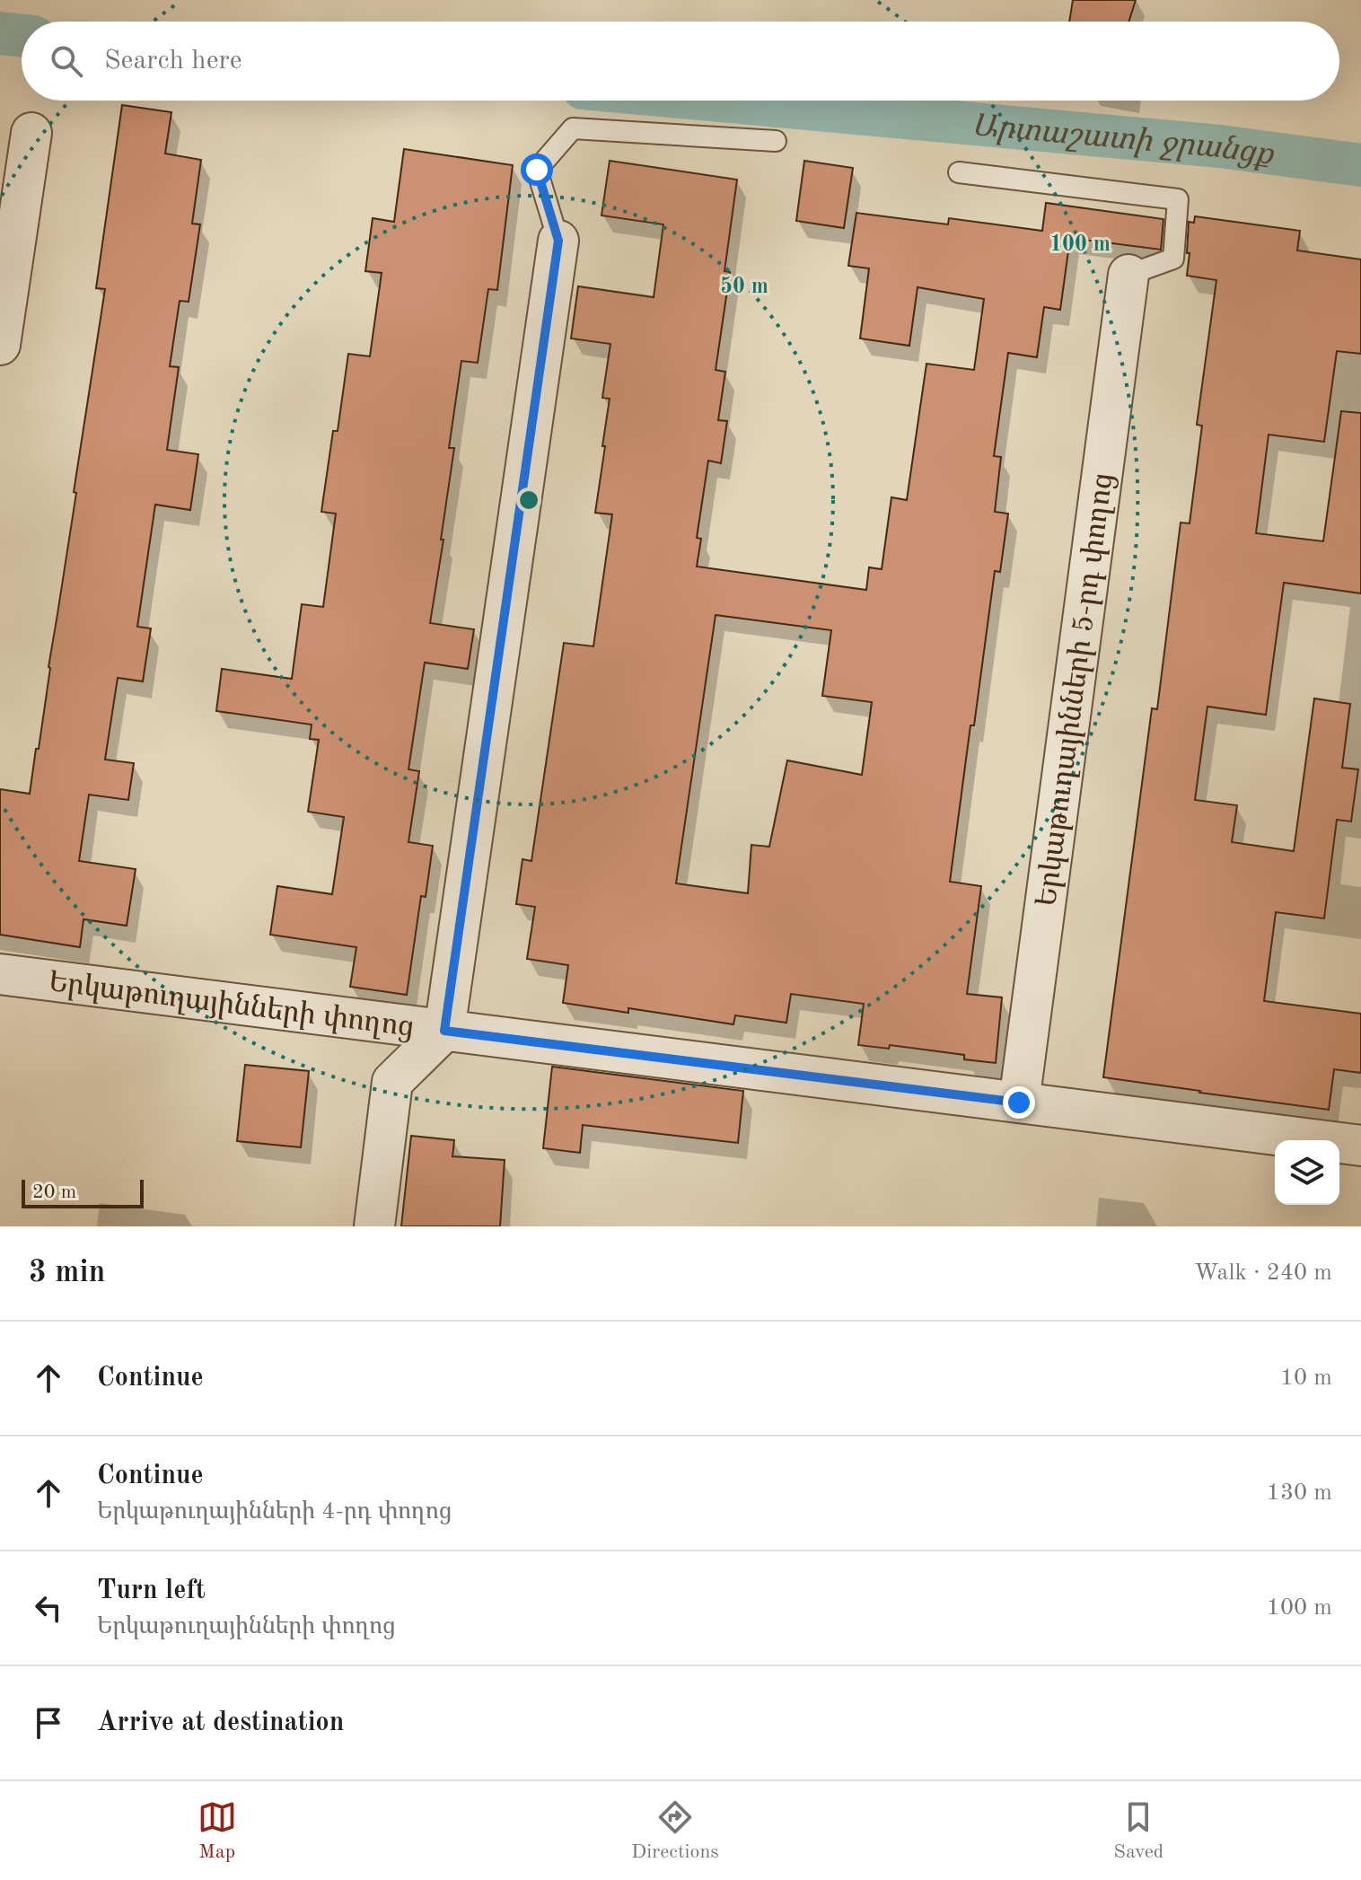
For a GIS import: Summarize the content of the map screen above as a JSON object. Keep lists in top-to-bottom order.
{
  "streets": {
    "street": ["Երկաթուղայինների 5-րդ փողոց", "Երկաթուղայինների փողոց"]
  },
  "crossings": [
    ["Երկաթուղայինների 5-րդ փողոց", "Երկաթուղայինների փողոց"]
  ],
  "water": ["Արտաշատի ջրանցք"],
  "scale_bar": "20 m",
  "page": {
    "search": "Search here",
    "scale": "20 m",
    "heading": ["3 min", "Walk · 240 m"],
    "list": [
      ["Continue", "10 m"],
      ["Continue", "Երկաթուղայինների 4-րդ փողոց", "130 m"],
      ["Turn left", "Երկաթուղայինների փողոց", "100 m"],
      "Arrive at destination"
    ],
    "nav": ["Map", "Directions", "Saved"]
  },
  "rings": ["100 m", "50 m"]
}
